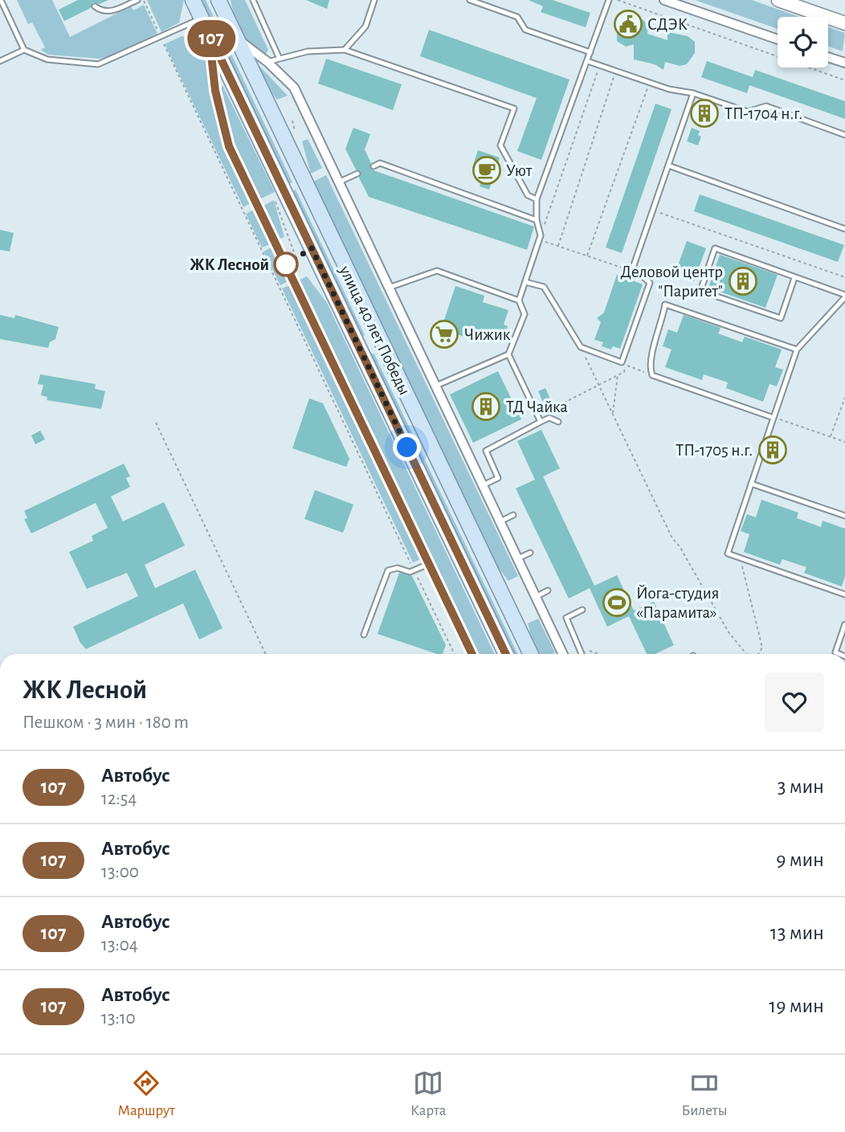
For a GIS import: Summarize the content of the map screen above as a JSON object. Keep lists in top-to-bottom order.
{
  "streets": {
    "main road": ["улица 40 лет Победы"]
  },
  "places": {
    "public building": ["СДЭК"],
    "building": [
      "ТП-1704 н.г.",
      "Деловой центр \"Паритет\"",
      "ТД Чайка",
      "ТП-1705 н.г."
    ],
    "cafe": ["Уют"],
    "other": ["ЖК Лесной"],
    "supermarket": ["Чижик"],
    "sports": ["Йога-студия «Парамита»"]
  },
  "lines": ["bus line 107"],
  "page": {
    "on_map": "107",
    "heading": ["ЖК Лесной", "Пешком · 3 мин · 180 m"],
    "list": [
      {
        "mark": "107",
        "name": "Автобус",
        "note": "12:54",
        "value": "3 мин"
      },
      {
        "mark": "107",
        "name": "Автобус",
        "note": "13:00",
        "value": "9 мин"
      },
      {
        "mark": "107",
        "name": "Автобус",
        "note": "13:04",
        "value": "13 мин"
      },
      {
        "mark": "107",
        "name": "Автобус",
        "note": "13:10",
        "value": "19 мин"
      }
    ],
    "tabs": ["Маршрут", "Карта", "Билеты"]
  }
}
